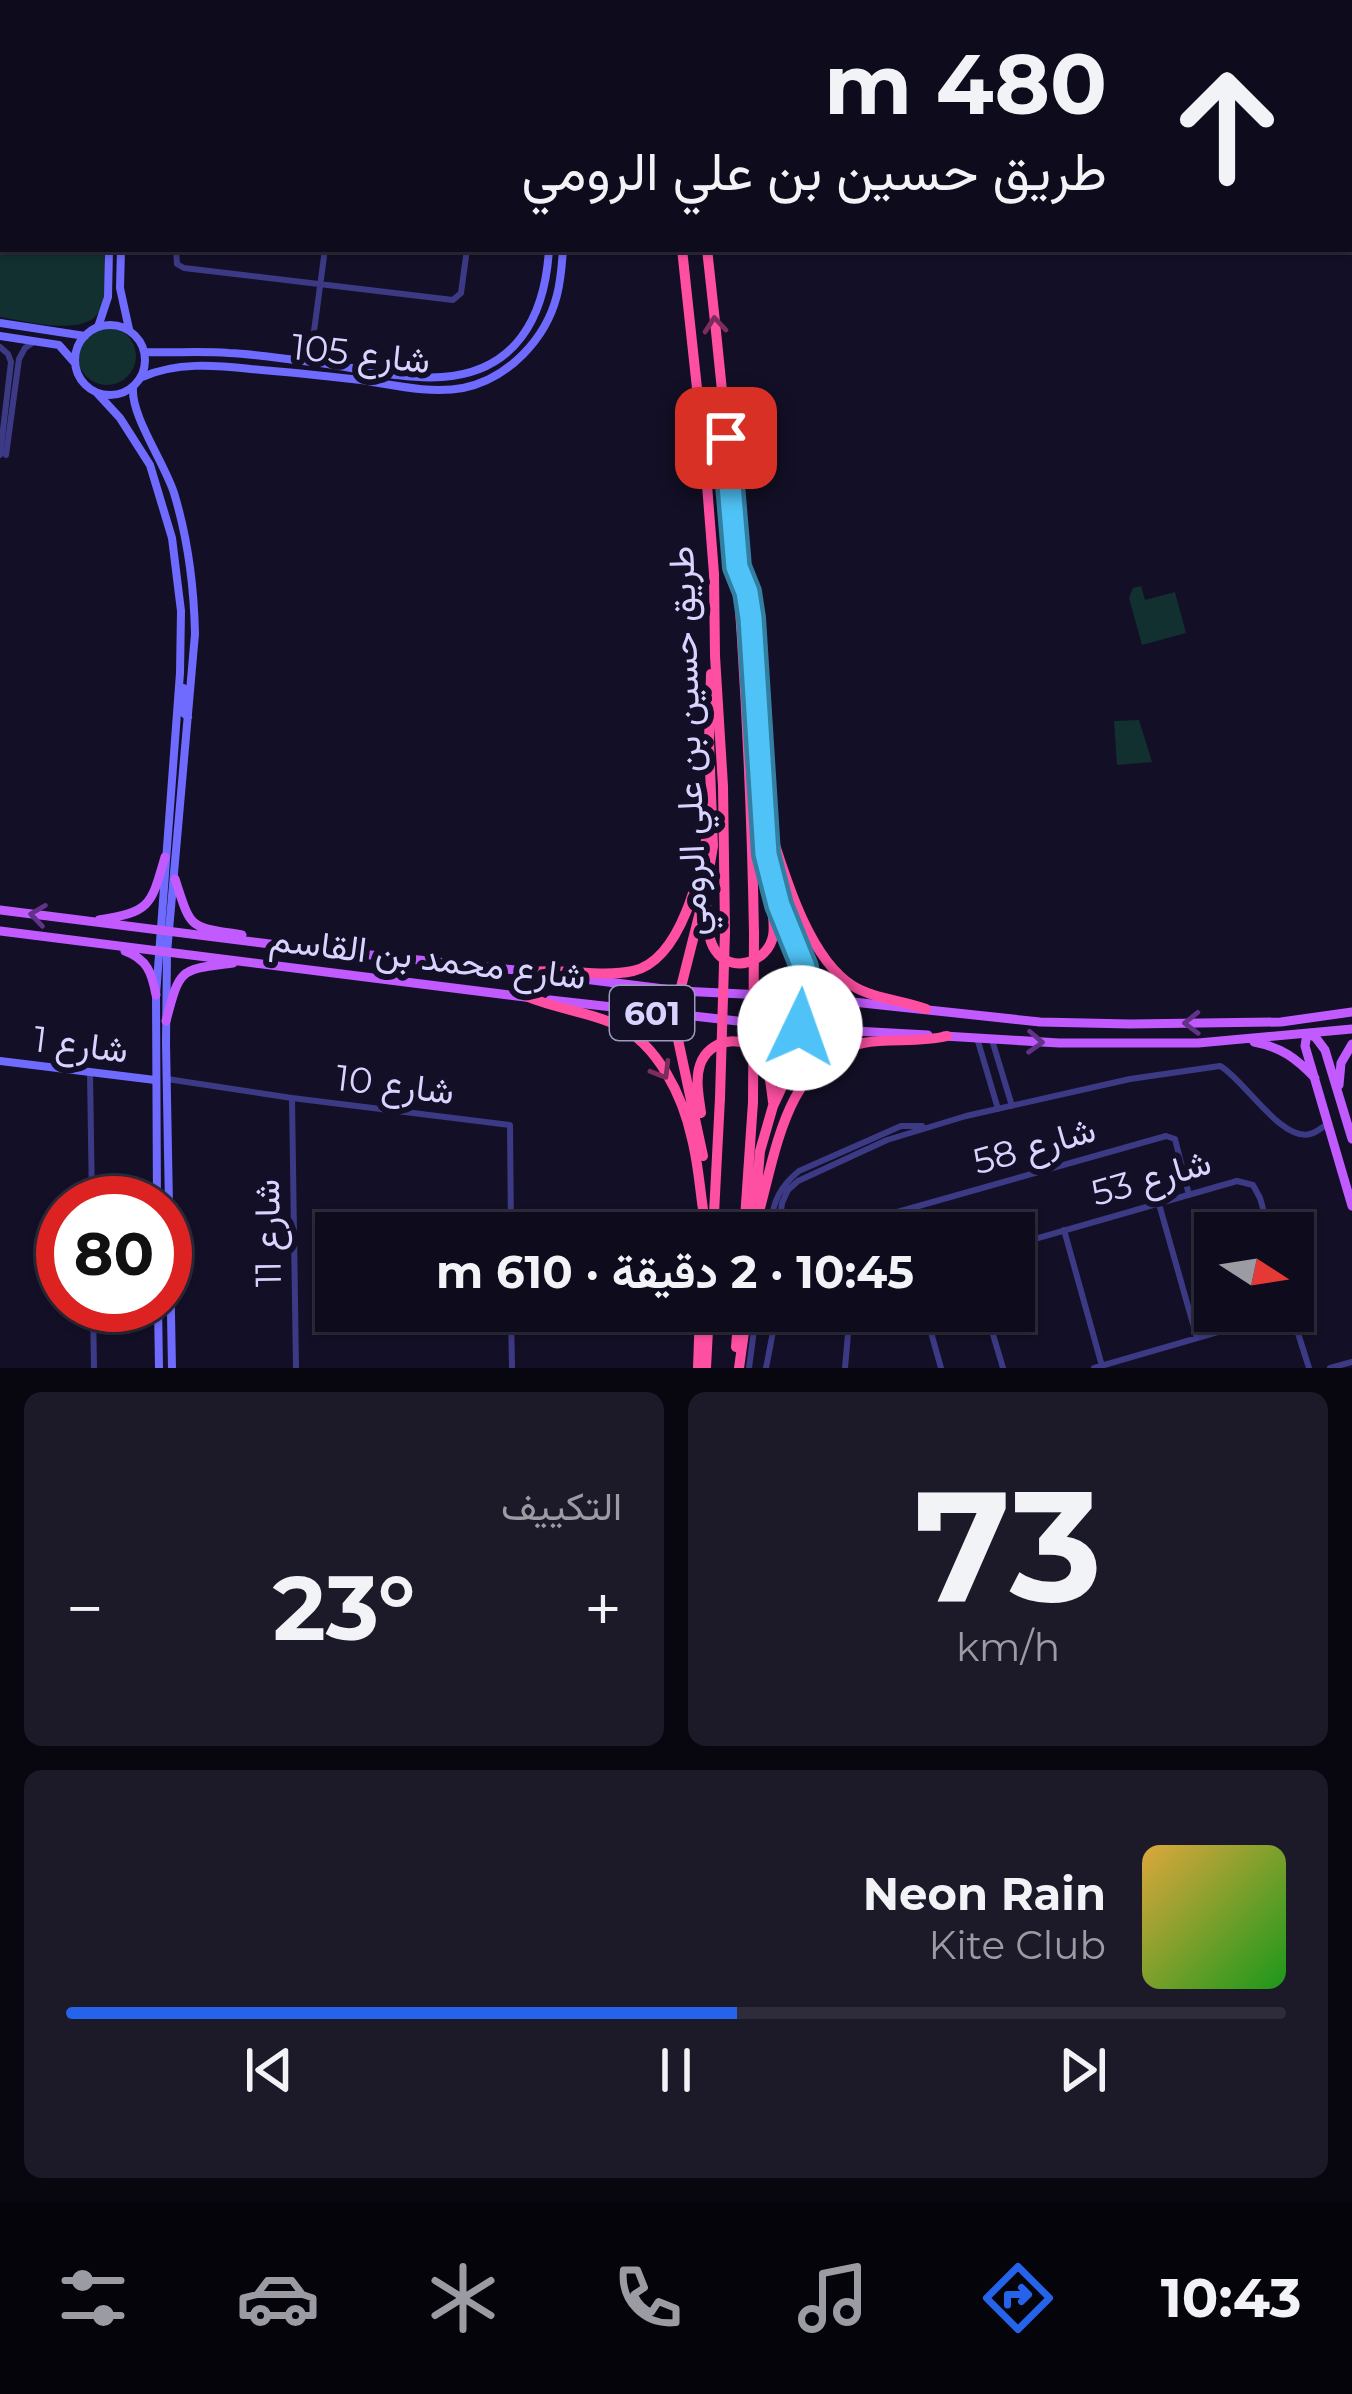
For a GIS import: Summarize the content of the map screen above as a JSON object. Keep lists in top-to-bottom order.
{
  "streets": {
    "highway": ["طريق حسين بن علي الرومي"],
    "main road": ["شارع محمد بن القاسم", "601"],
    "street": [
      "شارع 105",
      "شارع 1",
      "شارع 10",
      "شارع 58",
      "شارع 53",
      "شارع 11"
    ]
  },
  "crossings": [
    ["شارع 10", "شارع 11"],
    ["شارع 58", "شارع 53"]
  ],
  "north": "right",
  "page": {
    "turn": ["480 m", "طريق حسين بن علي الرومي"],
    "limit": "80",
    "trip": "10:45 · 2 دقيقة · 610 m",
    "tile": [
      ["73", "km/h"],
      "التكييف"
    ],
    "heat": ["−", "23°", "+"],
    "song": ["Neon Rain", "Kite Club"],
    "tabs": "10:43"
  }
}
